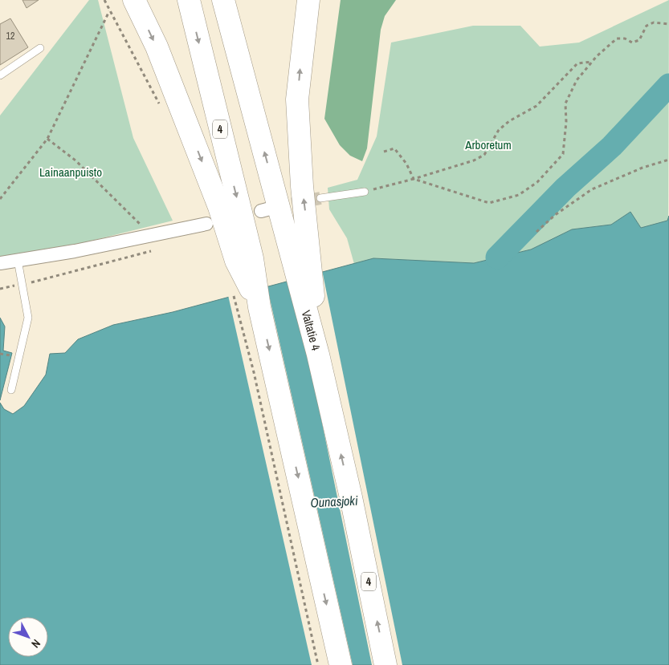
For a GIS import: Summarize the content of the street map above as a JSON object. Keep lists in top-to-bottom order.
{
  "streets": {
    "highway": ["4", "Valtatie 4"]
  },
  "water": ["Ounasjoki"],
  "parks": ["Arboretum", "Lainaanpuisto"],
  "house_numbers": ["12"],
  "north": "bottom right"
}
